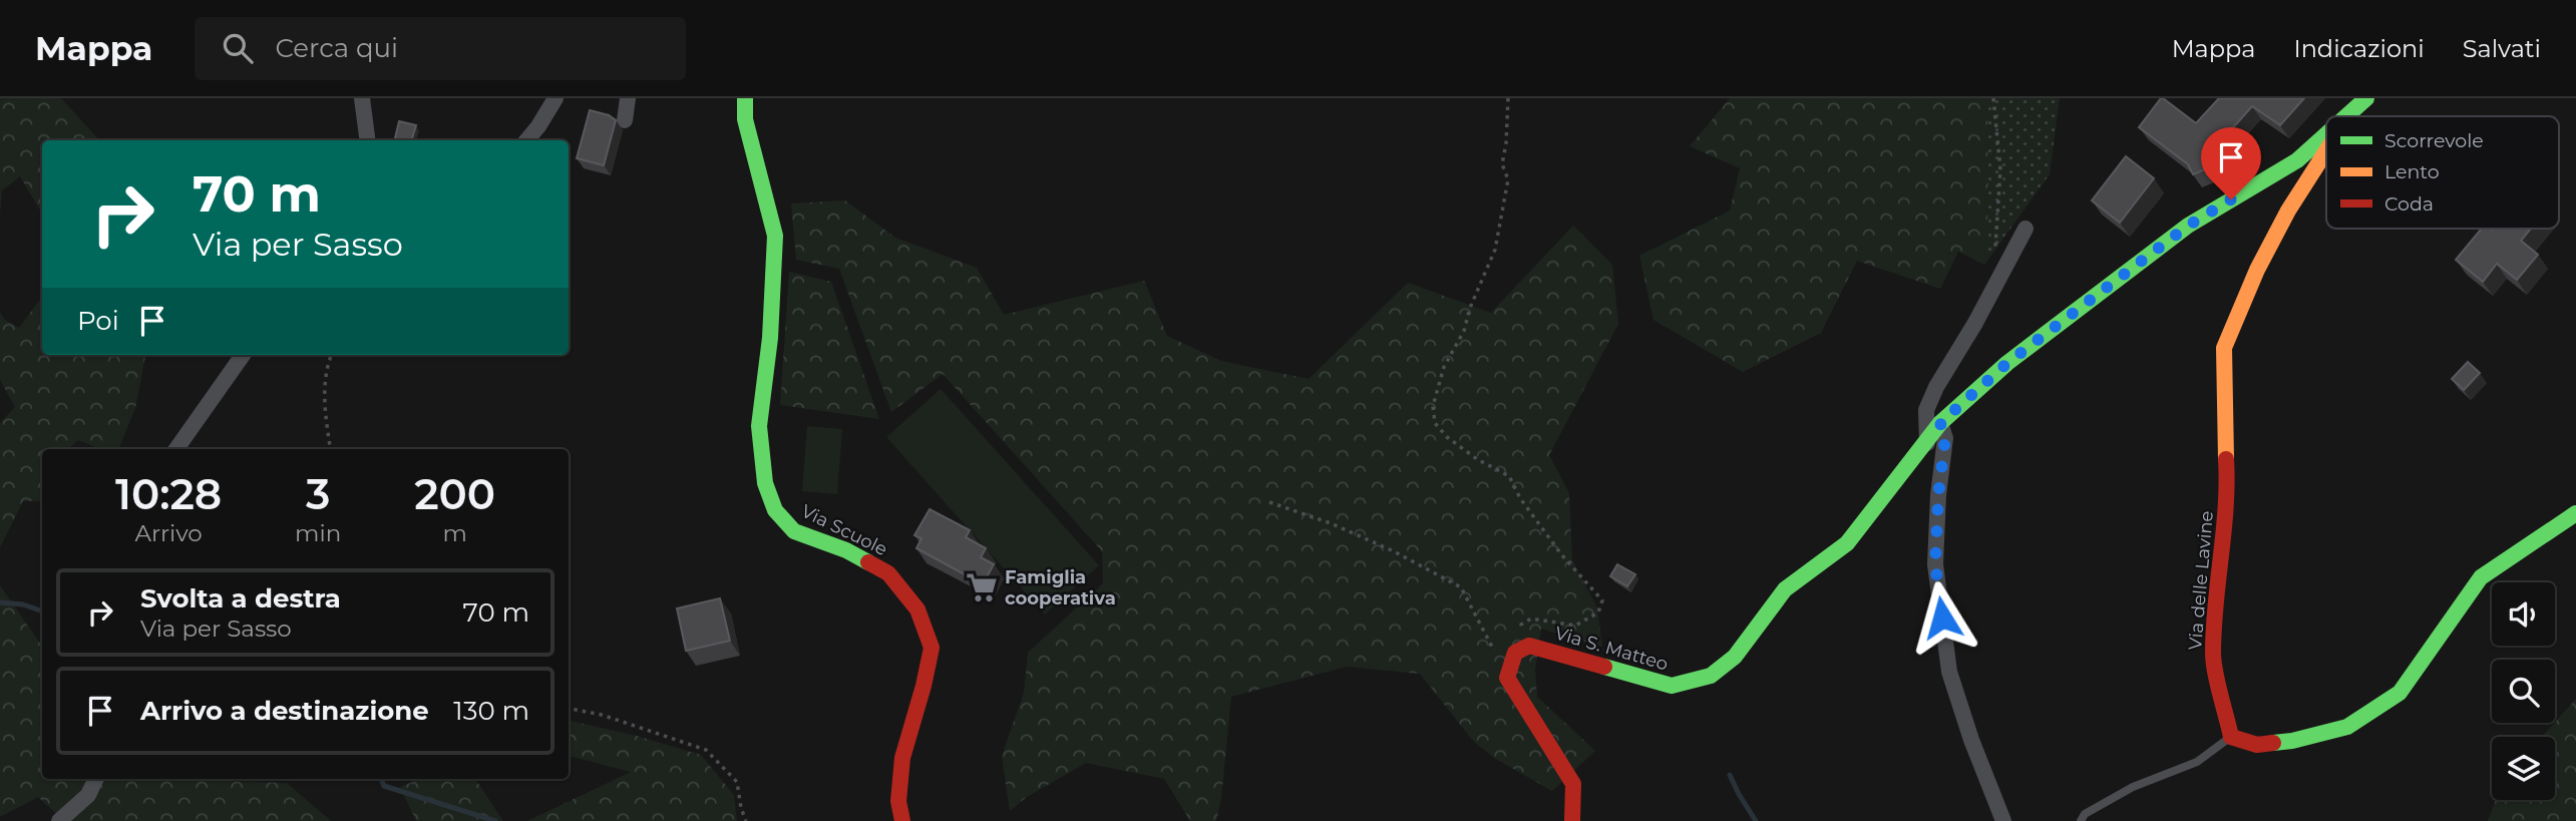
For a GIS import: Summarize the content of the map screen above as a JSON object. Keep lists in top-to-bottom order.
{
  "streets": {
    "street": ["Via Scuole", "Via delle Lavine", "Via S. Matteo"]
  },
  "places": {
    "supermarket": ["Famiglia cooperativa"]
  },
  "legend": ["Scorrevole", "Lento", "Coda"],
  "page": {
    "header": "Mappa",
    "search": "Cerca qui",
    "nav": ["Mappa", "Indicazioni", "Salvati"],
    "turn": ["70 m", "Via per Sasso"],
    "then": "Poi",
    "eta": [
      "10:28",
      "Arrivo",
      "3",
      "min",
      "200",
      "m"
    ],
    "list": [
      {
        "name": "Svolta a destra",
        "note": "Via per Sasso",
        "value": "70 m"
      },
      {
        "name": "Arrivo a destinazione",
        "value": "130 m"
      }
    ]
  }
}
